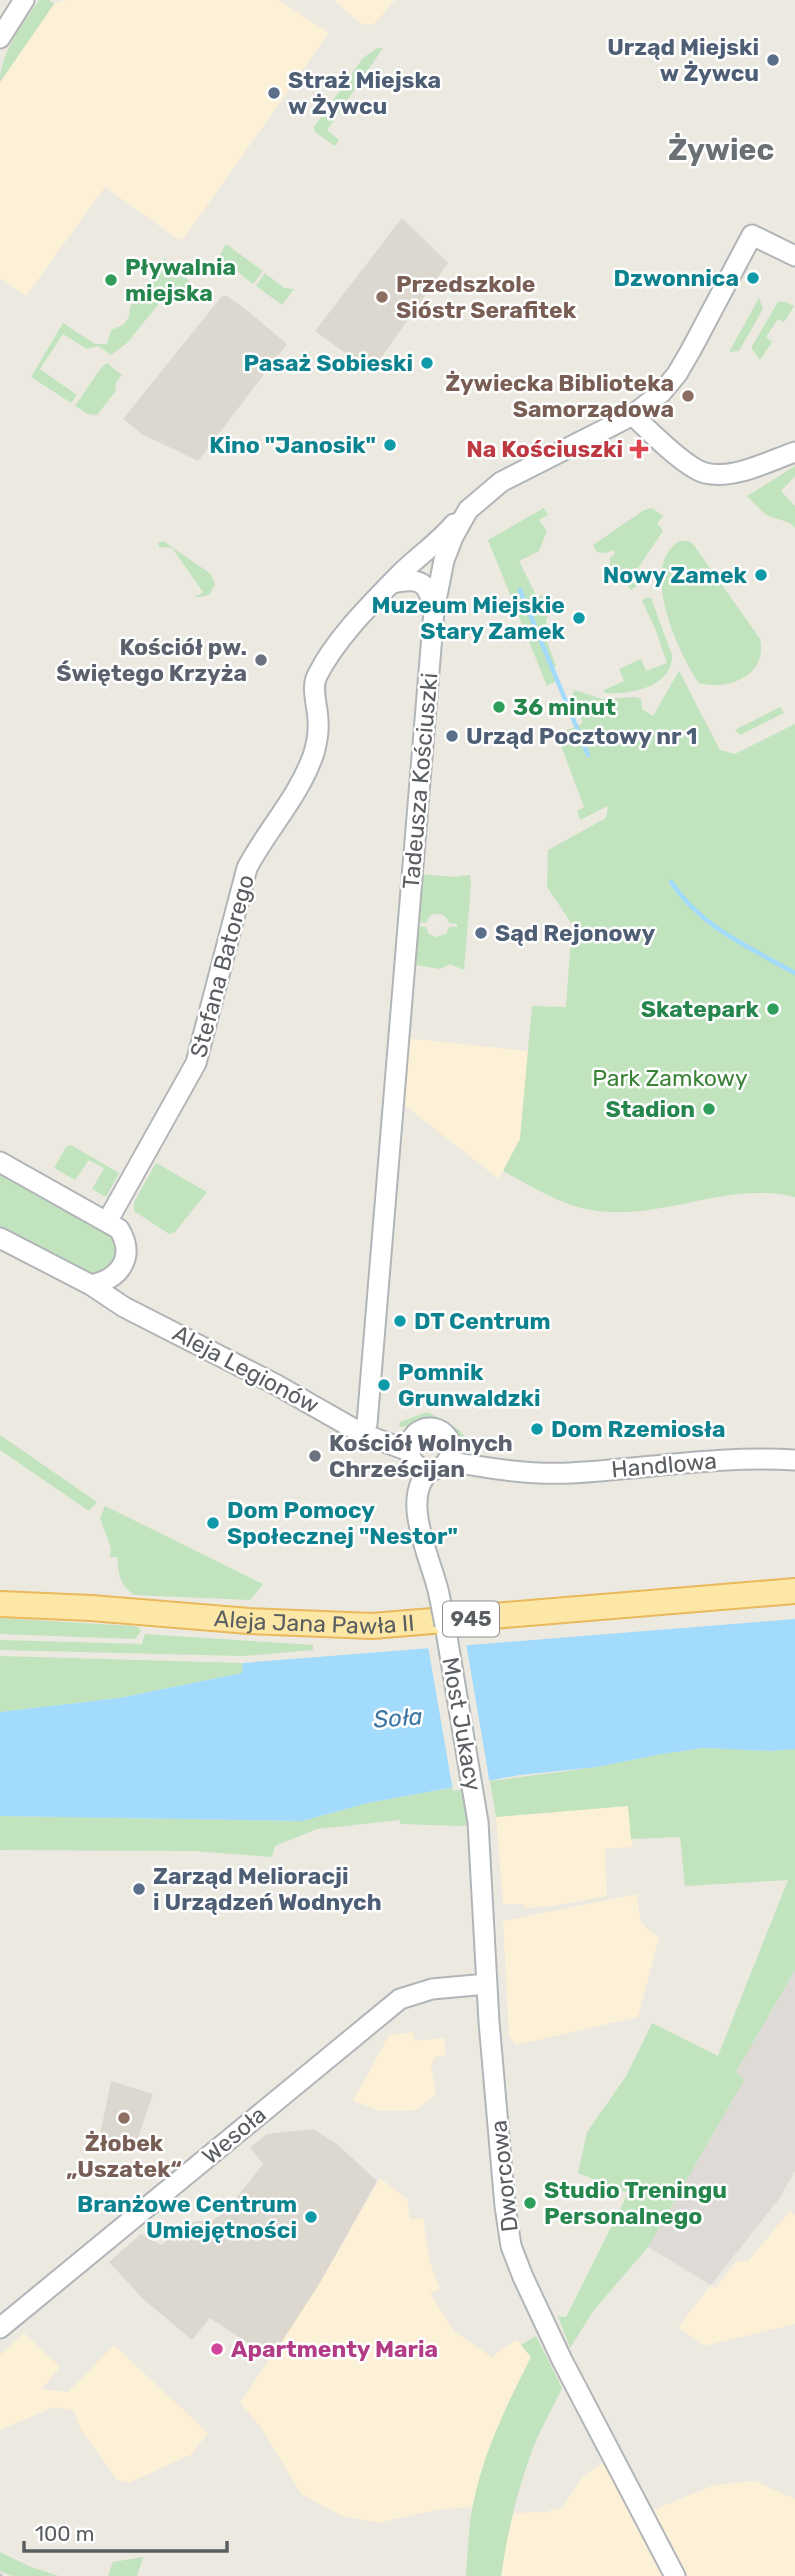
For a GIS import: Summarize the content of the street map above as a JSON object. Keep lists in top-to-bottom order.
{
  "streets": {
    "main road": ["945", "Aleja Jana Pawła II"],
    "street": [
      "Tadeusza Kościuszki",
      "Stefana Batorego",
      "Aleja Legionów",
      "Handlowa",
      "Most Jukacy",
      "Wesoła",
      "Dworcowa"
    ]
  },
  "crossings": [
    ["Tadeusza Kościuszki", "Stefana Batorego"],
    ["Tadeusza Kościuszki", "Aleja Legionów"],
    ["Aleja Legionów", "Handlowa"],
    ["Most Jukacy", "Dworcowa"],
    ["Wesoła", "Dworcowa"]
  ],
  "districts": ["Żywiec"],
  "water": ["Soła"],
  "parks": ["Park Zamkowy"],
  "places": {
    "other": [
      "Urząd Miejski w Żywcu",
      "Straż Miejska w Żywcu",
      "Dzwonnica",
      "Pływalnia miejska",
      "Przedszkole Sióstr Serafitek",
      "Pasaż Sobieski",
      "Żywiecka Biblioteka Samorządowa",
      "Kino \"Janosik\"",
      "Nowy Zamek",
      "Muzeum Miejskie Stary Zamek",
      "Kościół pw. Świętego Krzyża",
      "36 minut",
      "Urząd Pocztowy nr 1",
      "Sąd Rejonowy",
      "Skatepark",
      "Stadion",
      "DT Centrum",
      "Pomnik Grunwaldzki",
      "Dom Rzemiosła",
      "Kościół Wolnych Chrześcijan",
      "Dom Pomocy Społecznej \"Nestor\"",
      "Zarząd Melioracji i Urządzeń Wodnych",
      "Żłobek „Uszatek“",
      "Studio Treningu Personalnego",
      "Branżowe Centrum Umiejętności",
      "Apartmenty Maria"
    ],
    "health": ["Na Kościuszki"]
  },
  "scale_bar": "100 m"
}
